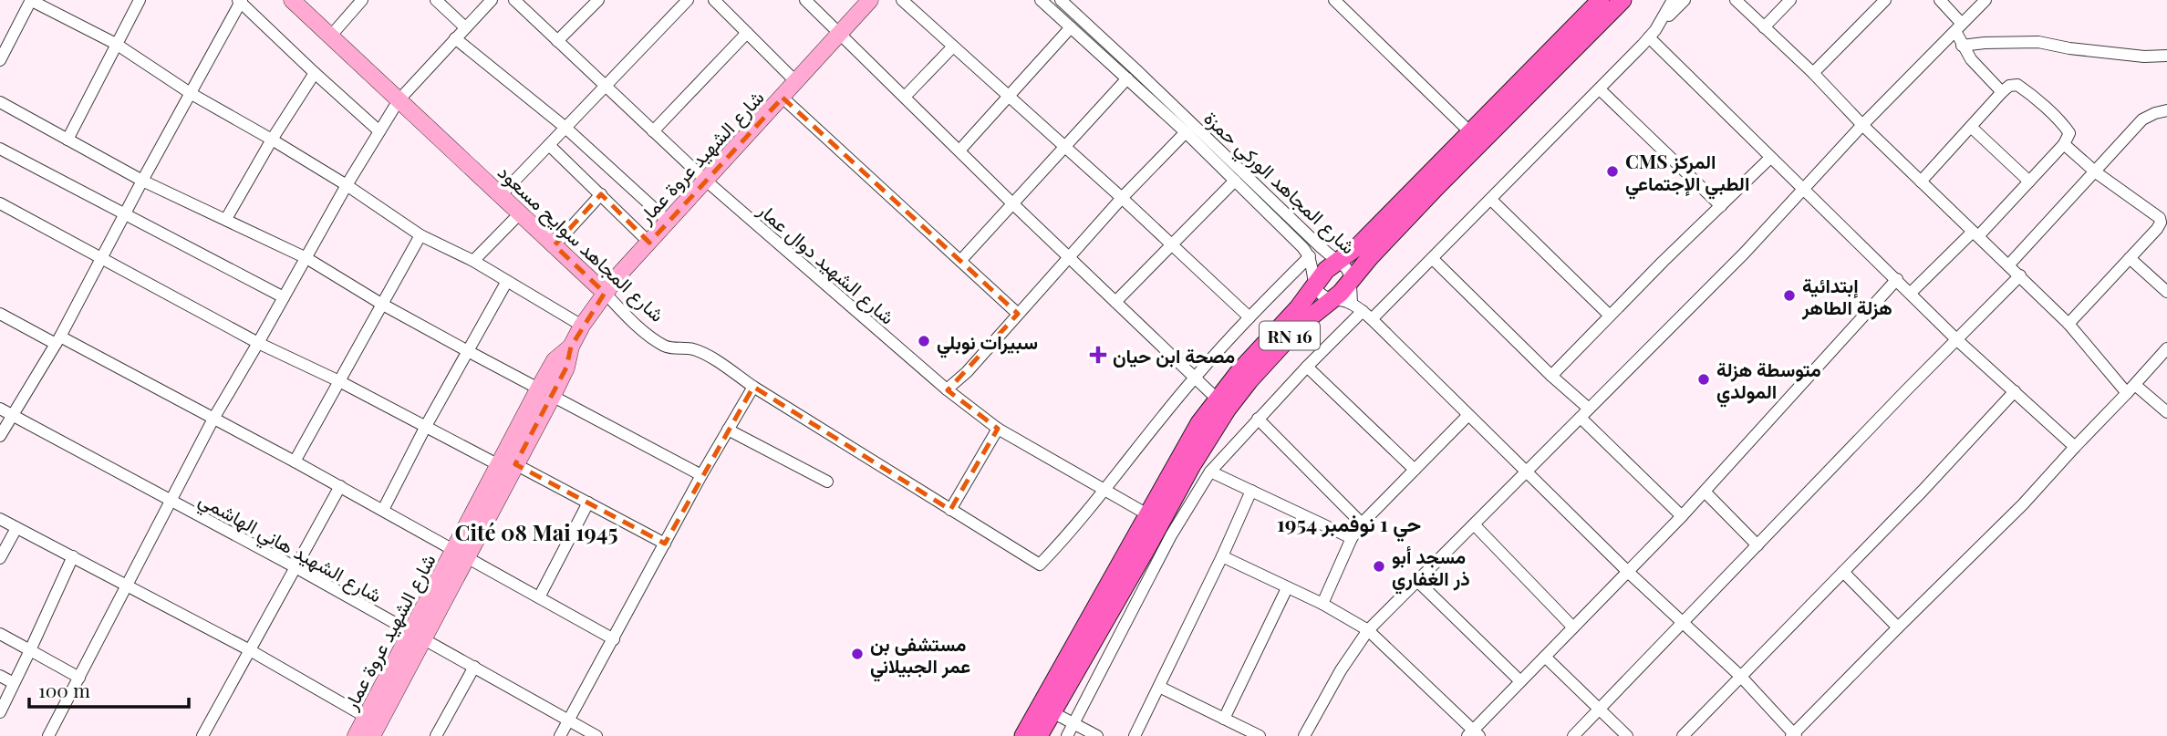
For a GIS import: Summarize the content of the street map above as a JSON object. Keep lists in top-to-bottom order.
{
  "streets": {
    "main road": ["RN 16"],
    "street": [
      "شارع الشهيد عروة عمار",
      "شارع المجاهد الوركي حمزة",
      "شارع المجاهد سوايح مسعود",
      "شارع الشهيد دوال عمار",
      "شارع الشهيد هاني الهاشمي"
    ]
  },
  "crossings": [
    ["شارع الشهيد عروة عمار", "شارع المجاهد سوايح مسعود"],
    ["شارع الشهيد عروة عمار", "شارع الشهيد دوال عمار"],
    ["شارع الشهيد عروة عمار", "شارع الشهيد هاني الهاشمي"],
    ["شارع المجاهد الوركي حمزة", "RN 16"],
    ["شارع المجاهد سوايح مسعود", "شارع الشهيد دوال عمار"],
    ["شارع الشهيد دوال عمار", "RN 16"]
  ],
  "districts": ["حي 1 نوفمبر 1954", "Cité 08 Mai 1945"],
  "places": {
    "other": [
      "CMS المركز الطبي الإجتماعي",
      "إبتدائية هزلة الطاهر",
      "سبيرات نوبلي",
      "متوسطة هزلة المولدي",
      "مسجد أبو ذر الغفاري",
      "مستشفى بن عمر الجبيلاني"
    ],
    "health": ["مصحة ابن حيان"]
  },
  "scale_bar": "100 m"
}
